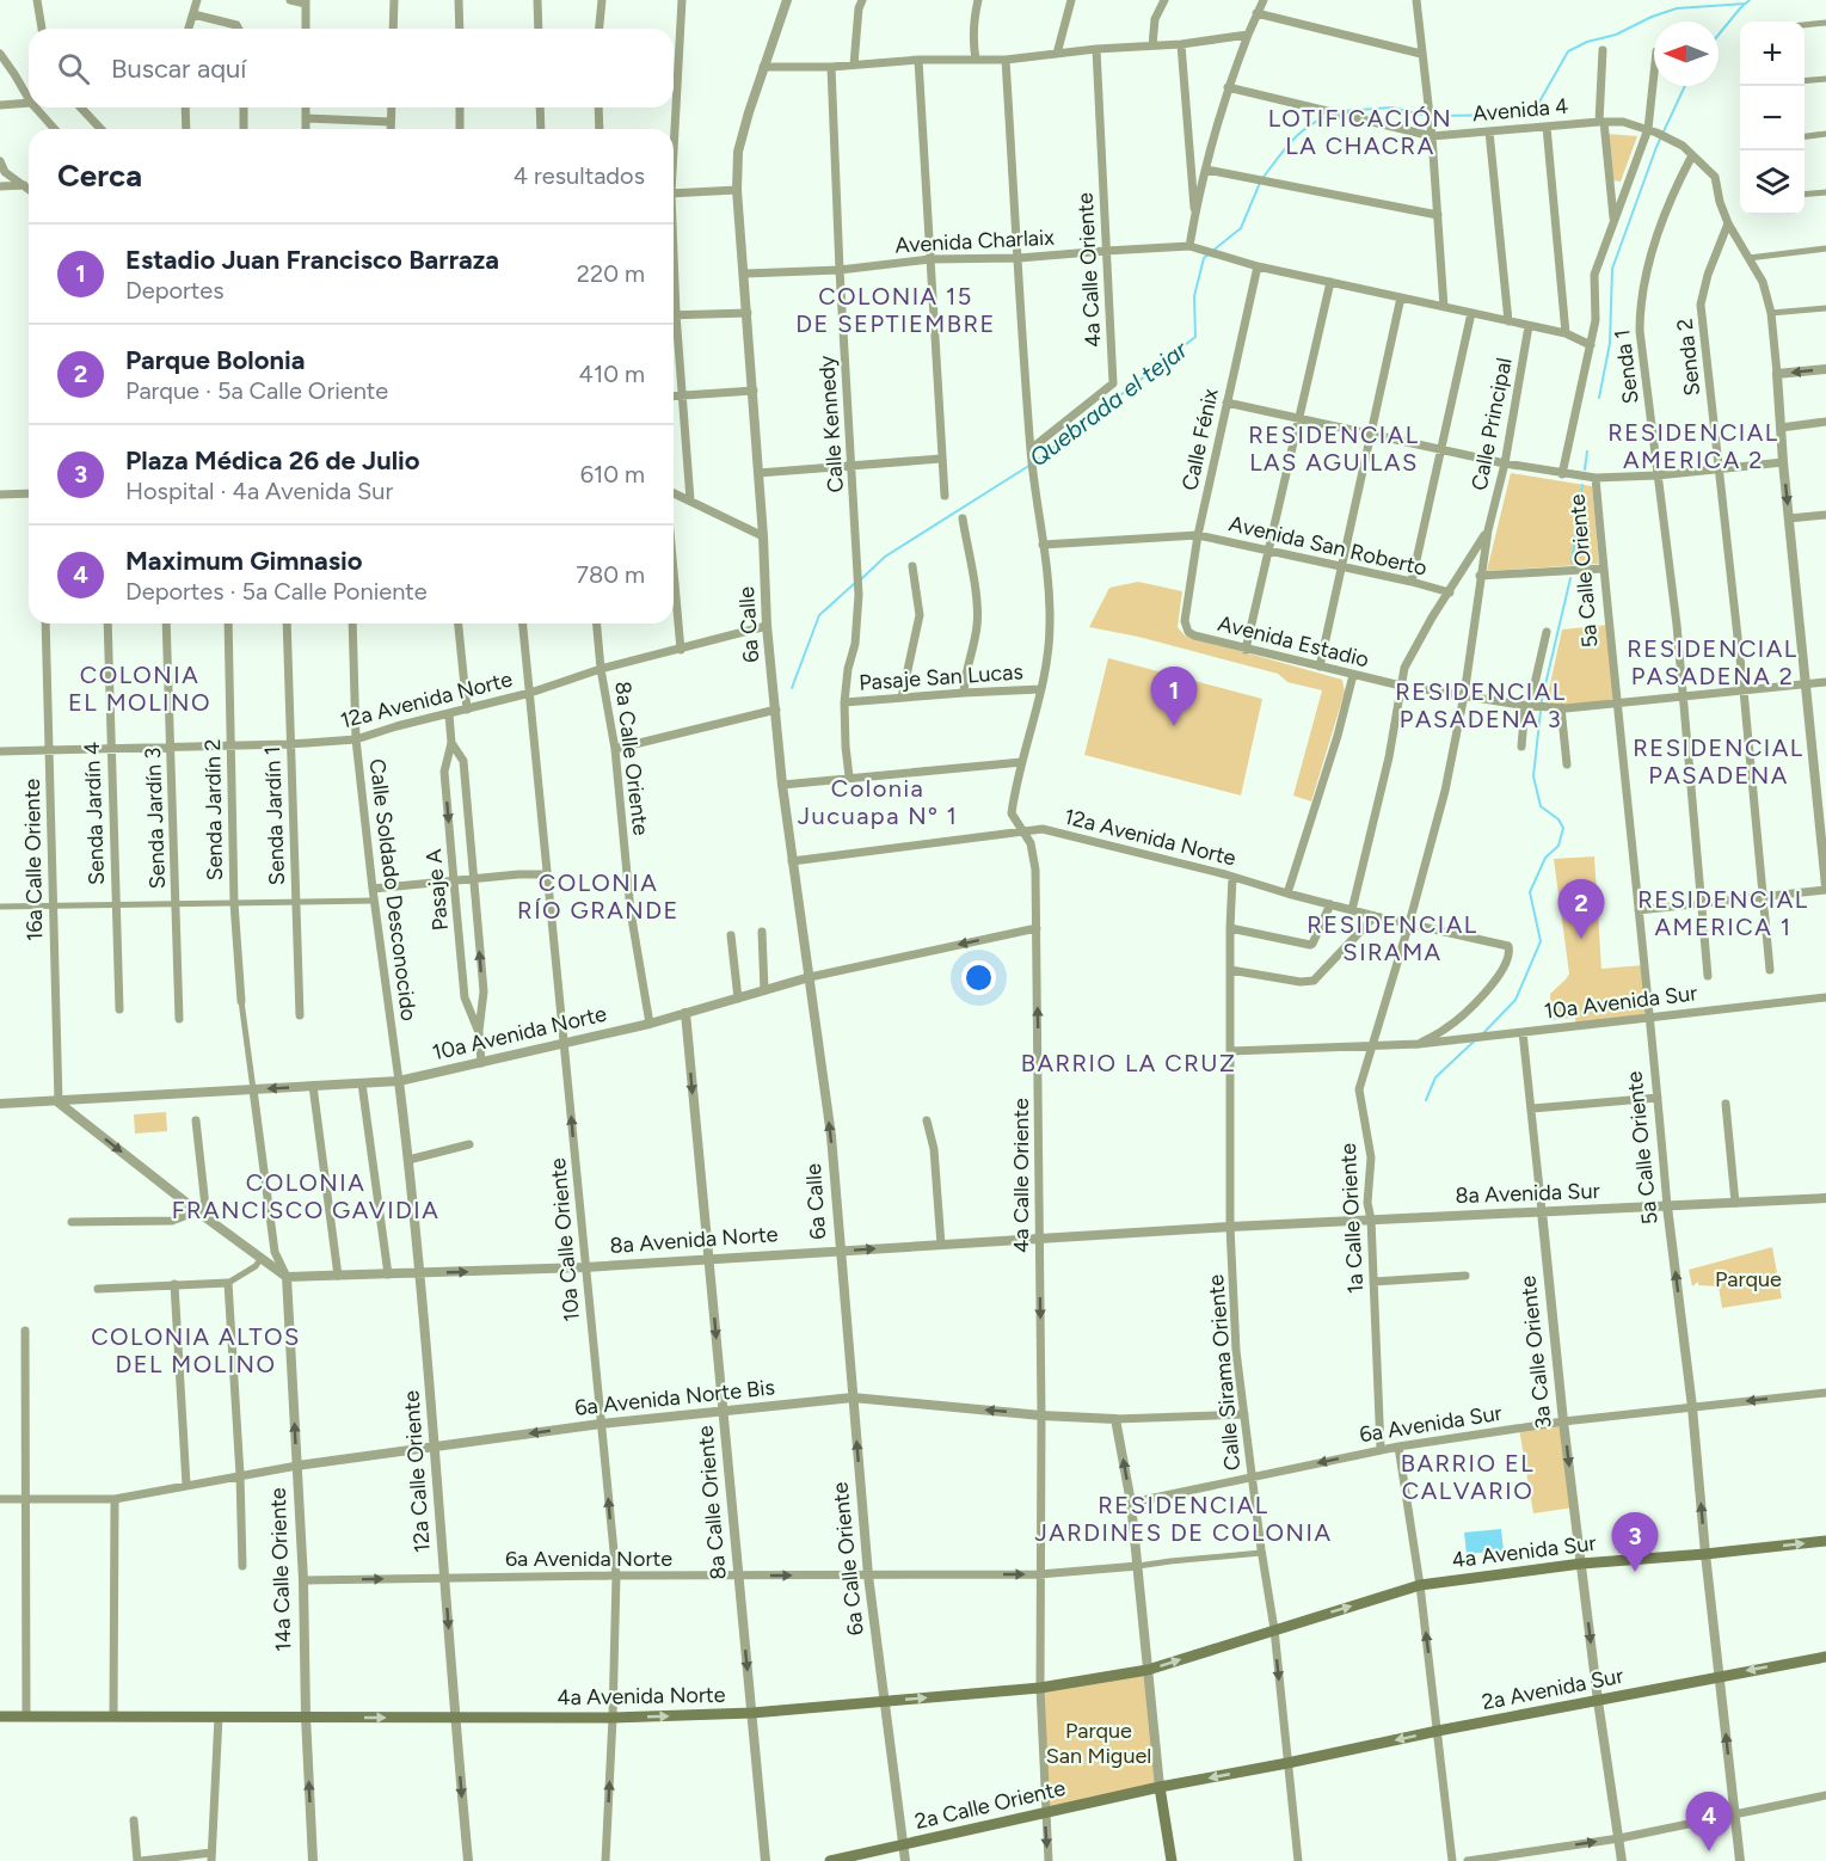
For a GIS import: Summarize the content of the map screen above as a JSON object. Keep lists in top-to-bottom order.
{
  "streets": {
    "main road": [
      "4a Avenida Sur",
      "2a Avenida Sur",
      "4a Avenida Norte",
      "2a Calle Oriente"
    ],
    "street": [
      "Avenida 4",
      "Avenida Charlaix",
      "4a Calle Oriente",
      "Senda 2",
      "Senda 1",
      "Calle Kennedy",
      "Calle Principal",
      "Calle Fénix",
      "Avenida San Roberto",
      "5a Calle Oriente",
      "6a Calle",
      "Avenida Estadio",
      "Pasaje San Lucas",
      "12a Avenida Norte",
      "8a Calle Oriente",
      "Senda Jardín 2",
      "Senda Jardín 4",
      "Senda Jardín 1",
      "Senda Jardín 3",
      "16a Calle Oriente",
      "Calle Soldado Desconocido",
      "Pasaje A",
      "10a Avenida Sur",
      "10a Avenida Norte",
      "8a Avenida Sur",
      "1a Calle Oriente",
      "10a Calle Oriente",
      "8a Avenida Norte",
      "3a Calle Oriente",
      "Calle Sirama Oriente",
      "6a Avenida Norte Bis",
      "6a Avenida Sur",
      "12a Calle Oriente",
      "6a Avenida Norte",
      "6a Calle Oriente",
      "14a Calle Oriente"
    ]
  },
  "crossings": [
    ["Avenida 4", "Senda 2"],
    ["Avenida 4", "Senda 1"],
    ["Avenida 4", "5a Calle Oriente"],
    ["Avenida Charlaix", "4a Calle Oriente"],
    ["Avenida Charlaix", "Calle Kennedy"],
    ["Avenida Charlaix", "Calle Principal"],
    ["Avenida Charlaix", "Calle Fénix"],
    ["Avenida Charlaix", "5a Calle Oriente"],
    ["Avenida Charlaix", "6a Calle"],
    ["4a Calle Oriente", "Avenida San Roberto"],
    ["4a Calle Oriente", "Pasaje San Lucas"],
    ["4a Calle Oriente", "12a Avenida Norte"],
    ["4a Calle Oriente", "10a Avenida Norte"],
    ["4a Calle Oriente", "8a Avenida Norte"],
    ["4a Calle Oriente", "6a Avenida Norte Bis"],
    ["4a Calle Oriente", "6a Avenida Norte"],
    ["4a Calle Oriente", "4a Avenida Norte"],
    ["4a Calle Oriente", "2a Calle Oriente"],
    ["Calle Kennedy", "Pasaje San Lucas"],
    ["Calle Principal", "1a Calle Oriente"],
    ["Calle Fénix", "Avenida San Roberto"],
    ["Calle Fénix", "Avenida Estadio"],
    ["5a Calle Oriente", "10a Avenida Sur"],
    ["5a Calle Oriente", "8a Avenida Sur"],
    ["5a Calle Oriente", "6a Avenida Sur"],
    ["5a Calle Oriente", "4a Avenida Sur"],
    ["5a Calle Oriente", "2a Avenida Sur"],
    ["6a Calle", "12a Avenida Norte"],
    ["6a Calle", "10a Avenida Norte"],
    ["6a Calle", "8a Avenida Norte"],
    ["6a Calle", "6a Calle Oriente"],
    ["12a Avenida Norte", "8a Calle Oriente"],
    ["12a Avenida Norte", "Senda Jardín 2"],
    ["12a Avenida Norte", "Senda Jardín 4"],
    ["12a Avenida Norte", "Senda Jardín 1"],
    ["12a Avenida Norte", "Senda Jardín 3"],
    ["12a Avenida Norte", "16a Calle Oriente"],
    ["12a Avenida Norte", "Calle Soldado Desconocido"],
    ["12a Avenida Norte", "10a Avenida Sur"],
    ["12a Avenida Norte", "1a Calle Oriente"],
    ["12a Avenida Norte", "10a Calle Oriente"],
    ["12a Avenida Norte", "Calle Sirama Oriente"],
    ["8a Calle Oriente", "10a Avenida Norte"],
    ["8a Calle Oriente", "8a Avenida Norte"],
    ["8a Calle Oriente", "6a Avenida Norte Bis"],
    ["8a Calle Oriente", "6a Avenida Norte"],
    ["8a Calle Oriente", "4a Avenida Norte"],
    ["16a Calle Oriente", "10a Avenida Norte"],
    ["Calle Soldado Desconocido", "10a Avenida Norte"],
    ["Calle Soldado Desconocido", "12a Calle Oriente"],
    ["10a Avenida Sur", "1a Calle Oriente"],
    ["10a Avenida Sur", "3a Calle Oriente"],
    ["10a Avenida Sur", "Calle Sirama Oriente"],
    ["10a Avenida Norte", "10a Calle Oriente"],
    ["10a Avenida Norte", "12a Calle Oriente"],
    ["10a Avenida Norte", "14a Calle Oriente"],
    ["8a Avenida Sur", "1a Calle Oriente"],
    ["8a Avenida Sur", "8a Avenida Norte"],
    ["8a Avenida Sur", "3a Calle Oriente"],
    ["8a Avenida Sur", "Calle Sirama Oriente"],
    ["1a Calle Oriente", "6a Avenida Sur"],
    ["10a Calle Oriente", "8a Avenida Norte"],
    ["10a Calle Oriente", "6a Avenida Norte Bis"],
    ["10a Calle Oriente", "6a Avenida Norte"],
    ["10a Calle Oriente", "4a Avenida Norte"],
    ["8a Avenida Norte", "Calle Sirama Oriente"],
    ["8a Avenida Norte", "12a Calle Oriente"],
    ["8a Avenida Norte", "6a Calle Oriente"],
    ["8a Avenida Norte", "14a Calle Oriente"],
    ["3a Calle Oriente", "6a Avenida Sur"],
    ["3a Calle Oriente", "4a Avenida Sur"],
    ["3a Calle Oriente", "2a Avenida Sur"],
    ["Calle Sirama Oriente", "6a Avenida Norte Bis"],
    ["Calle Sirama Oriente", "6a Avenida Sur"],
    ["Calle Sirama Oriente", "4a Avenida Sur"],
    ["Calle Sirama Oriente", "6a Avenida Norte"],
    ["Calle Sirama Oriente", "2a Avenida Sur"],
    ["Calle Sirama Oriente", "4a Avenida Norte"],
    ["Calle Sirama Oriente", "2a Calle Oriente"],
    ["6a Avenida Norte Bis", "12a Calle Oriente"],
    ["6a Avenida Norte Bis", "6a Calle Oriente"],
    ["6a Avenida Norte Bis", "14a Calle Oriente"],
    ["12a Calle Oriente", "6a Avenida Norte"],
    ["12a Calle Oriente", "4a Avenida Norte"],
    ["4a Avenida Sur", "4a Avenida Norte"],
    ["6a Avenida Norte", "6a Calle Oriente"],
    ["6a Avenida Norte", "14a Calle Oriente"],
    ["6a Calle Oriente", "4a Avenida Norte"],
    ["6a Calle Oriente", "2a Calle Oriente"],
    ["14a Calle Oriente", "4a Avenida Norte"],
    ["2a Avenida Sur", "2a Calle Oriente"]
  ],
  "one_way": [
    "8a Calle Oriente",
    "10a Calle Oriente",
    "6a Avenida Sur",
    "12a Calle Oriente",
    "4a Avenida Sur",
    "6a Avenida Norte",
    "2a Avenida Sur",
    "4a Avenida Norte"
  ],
  "districts": [
    "LOTIFICACIÓN LA CHACRA",
    "COLONIA 15 DE SEPTIEMBRE",
    "RESIDENCIAL AMERICA 2",
    "RESIDENCIAL LAS AGUILAS",
    "RESIDENCIAL PASADENA 2",
    "COLONIA EL MOLINO",
    "RESIDENCIAL PASADENA 3",
    "RESIDENCIAL PASADENA",
    "Colonia Jucuapa Nº 1",
    "COLONIA RÍO GRANDE",
    "RESIDENCIAL AMERICA 1",
    "RESIDENCIAL SIRAMA",
    "BARRIO LA CRUZ",
    "COLONIA FRANCISCO GAVIDIA",
    "COLONIA ALTOS DEL MOLINO",
    "BARRIO EL CALVARIO",
    "RESIDENCIAL JARDINES DE COLONIA"
  ],
  "water": ["Quebrada el tejar"],
  "parks": ["Parque", "Parque San Miguel"],
  "north": "left",
  "page": {
    "map_buttons": ["+", "−"],
    "search": "Buscar aquí",
    "heading": ["Cerca", "4 resultados"],
    "list": [
      {
        "mark": "1",
        "name": "Estadio Juan Francisco Barraza",
        "note": "Deportes",
        "value": "220 m"
      },
      {
        "mark": "2",
        "name": "Parque Bolonia",
        "note": "Parque · 5a Calle Oriente",
        "value": "410 m"
      },
      {
        "mark": "3",
        "name": "Plaza Médica 26 de Julio",
        "note": "Hospital · 4a Avenida Sur",
        "value": "610 m"
      },
      {
        "mark": "4",
        "name": "Maximum Gimnasio",
        "note": "Deportes · 5a Calle Poniente",
        "value": "780 m"
      }
    ],
    "pins": [
      "1",
      "2",
      "3",
      "4"
    ]
  }
}
